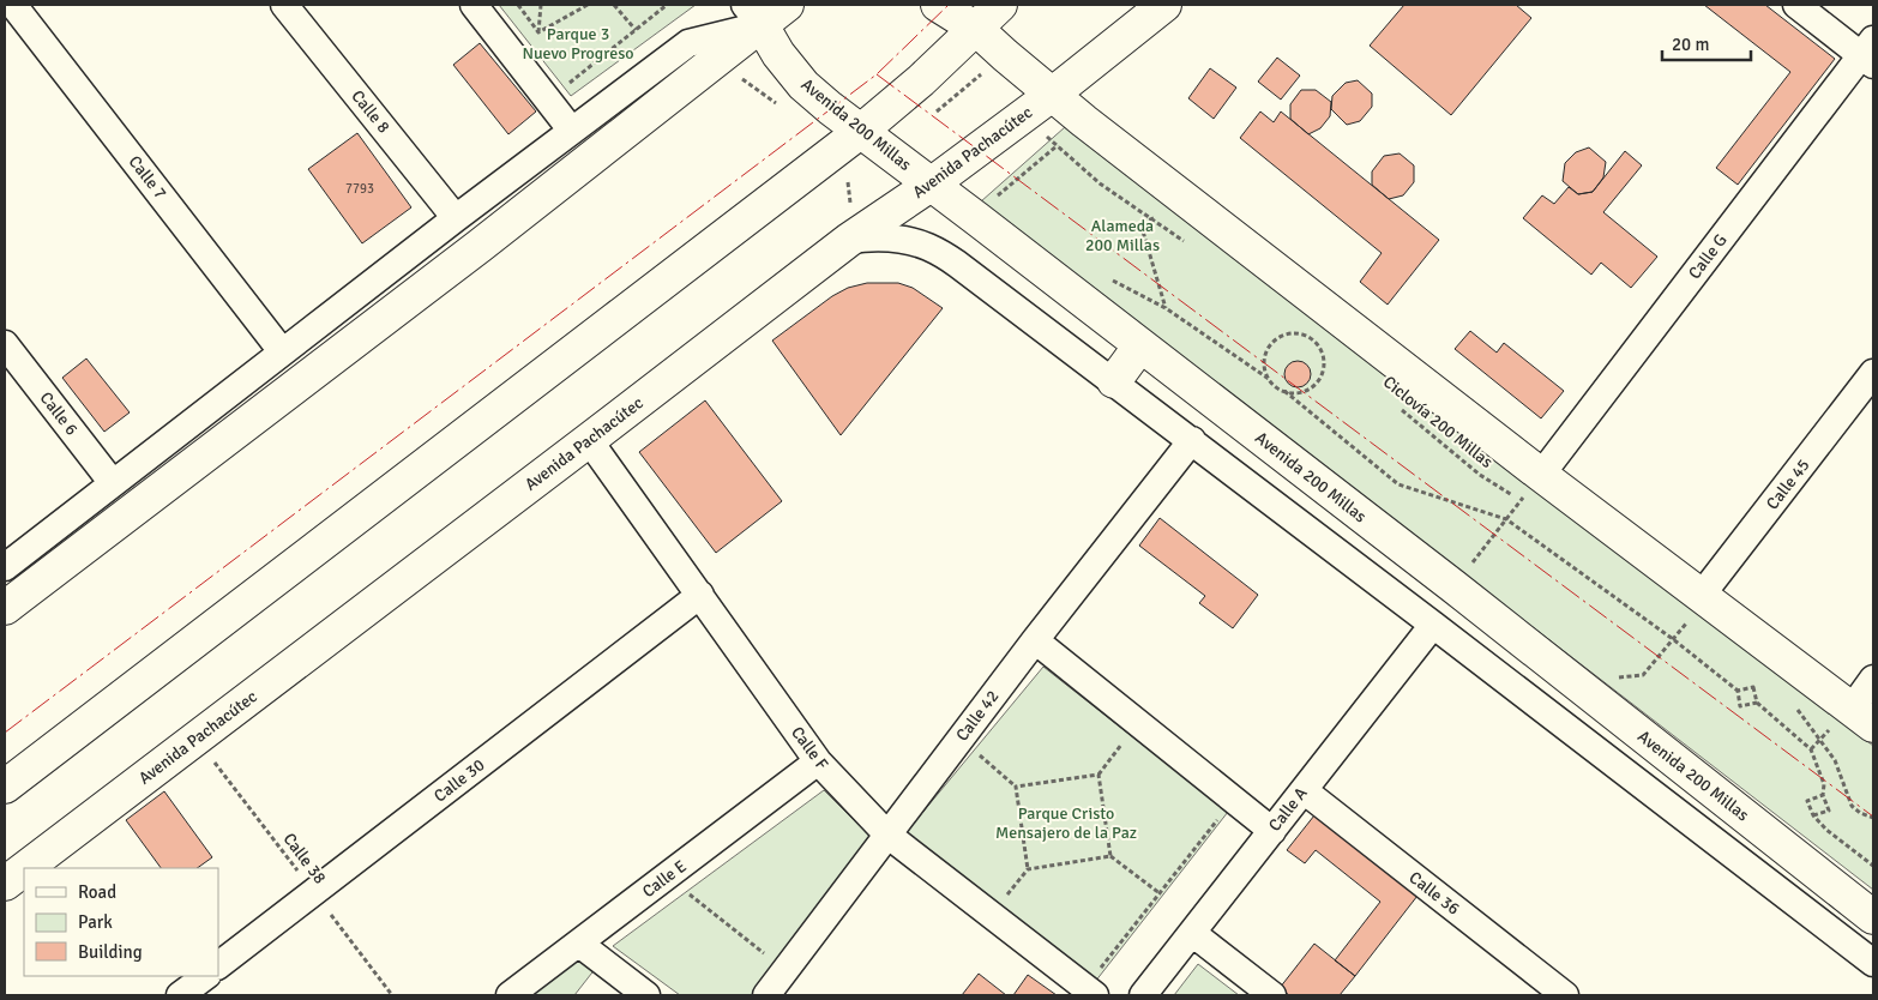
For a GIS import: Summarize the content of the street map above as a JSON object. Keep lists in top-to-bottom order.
{
  "streets": {
    "main road": ["Avenida 200 Millas", "Avenida Pachacútec"],
    "street": [
      "Calle 8",
      "Calle 7",
      "Calle G",
      "Calle 6",
      "Calle 45",
      "Calle 42",
      "Calle F",
      "Calle 30",
      "Calle A",
      "Calle E",
      "Calle 36"
    ],
    "path": ["Ciclovía 200 Millas", "Calle 38"]
  },
  "crossings": [
    ["Avenida 200 Millas", "Avenida Pachacútec"],
    ["Avenida Pachacútec", "Calle F"],
    ["Avenida Pachacútec", "Calle 38"],
    ["Calle 42", "Calle F"],
    ["Calle F", "Calle 30"],
    ["Calle F", "Calle E"],
    ["Calle 30", "Calle 38"],
    ["Calle A", "Calle 36"]
  ],
  "parks": ["Parque 3 Nuevo Progreso", "Alameda 200 Millas", "Parque Cristo Mensajero de la Paz"],
  "house_numbers": ["7793"],
  "legend": ["Road", "Park", "Building"],
  "scale_bar": "20 m"
}
